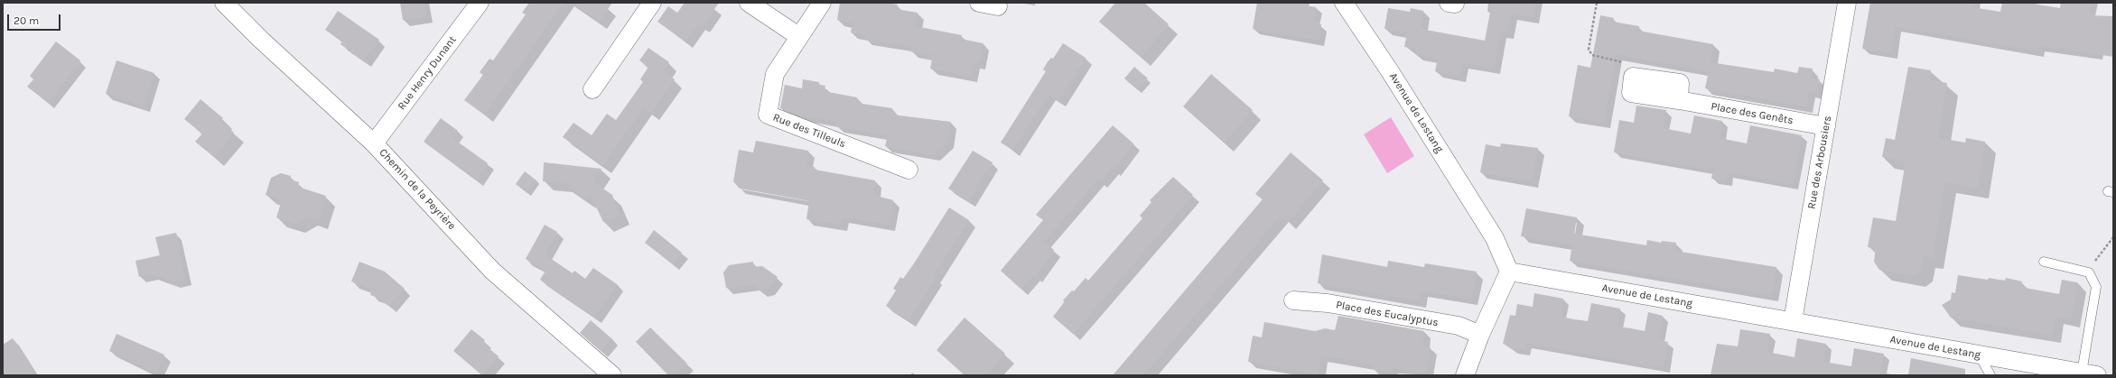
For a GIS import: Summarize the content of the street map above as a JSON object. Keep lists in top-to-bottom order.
{
  "streets": {
    "street": [
      "Rue Henry Dunant",
      "Avenue de Lestang",
      "Place des Genêts",
      "Rue des Tilleuls",
      "Rue des Arbousiers",
      "Chemin de la Peyrière",
      "Place des Eucalyptus"
    ]
  },
  "crossings": [
    ["Rue Henry Dunant", "Chemin de la Peyrière"],
    ["Avenue de Lestang", "Rue des Arbousiers"],
    ["Place des Genêts", "Rue des Arbousiers"]
  ],
  "scale_bar": "20 m"
}
